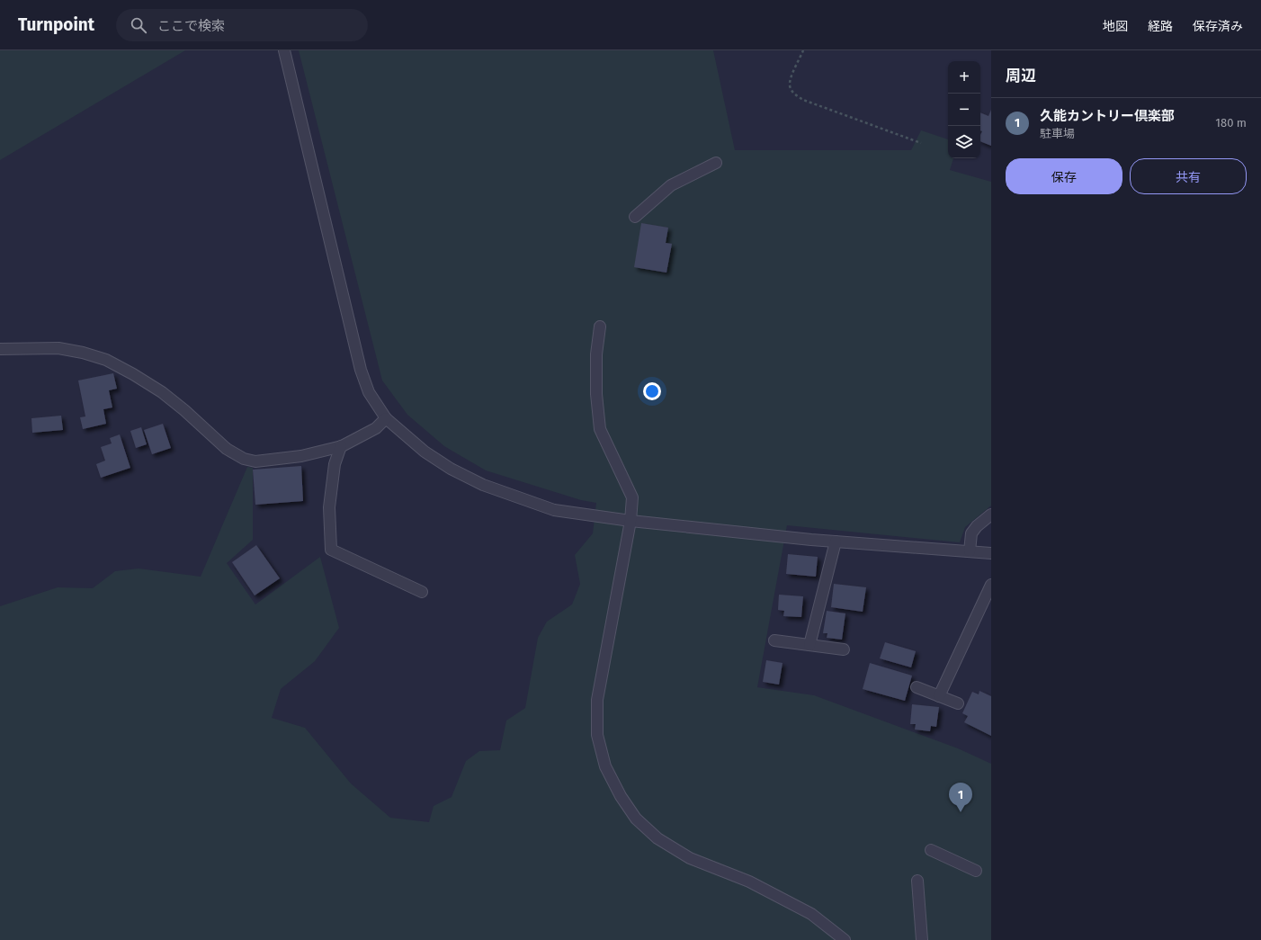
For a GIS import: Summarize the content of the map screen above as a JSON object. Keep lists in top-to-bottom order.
{
  "page": {
    "header": "Turnpoint",
    "search": "ここで検索",
    "nav": ["地図", "経路", "保存済み"],
    "heading": "周辺",
    "map_buttons": ["+", "−"],
    "list": [
      {
        "mark": "1",
        "name": "久能カントリー倶楽部",
        "note": "駐車場",
        "value": "180 m"
      }
    ],
    "buttons": ["保存", "共有"],
    "pins": "1"
  }
}
